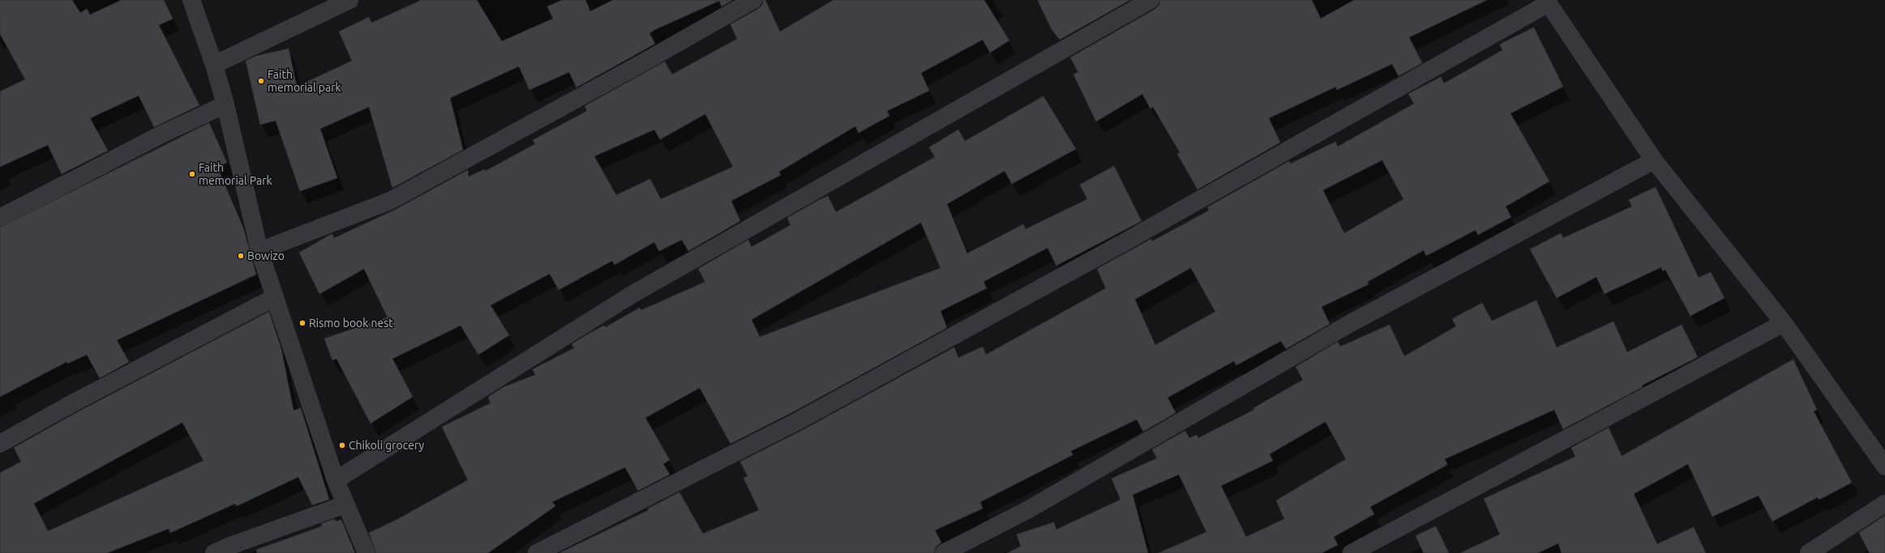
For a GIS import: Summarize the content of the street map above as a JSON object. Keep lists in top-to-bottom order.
{
  "places": [
    "Faith memorial park",
    "Faith memorial Park",
    "Bowizo",
    "Rismo book nest",
    "Chikoli grocery"
  ]
}
